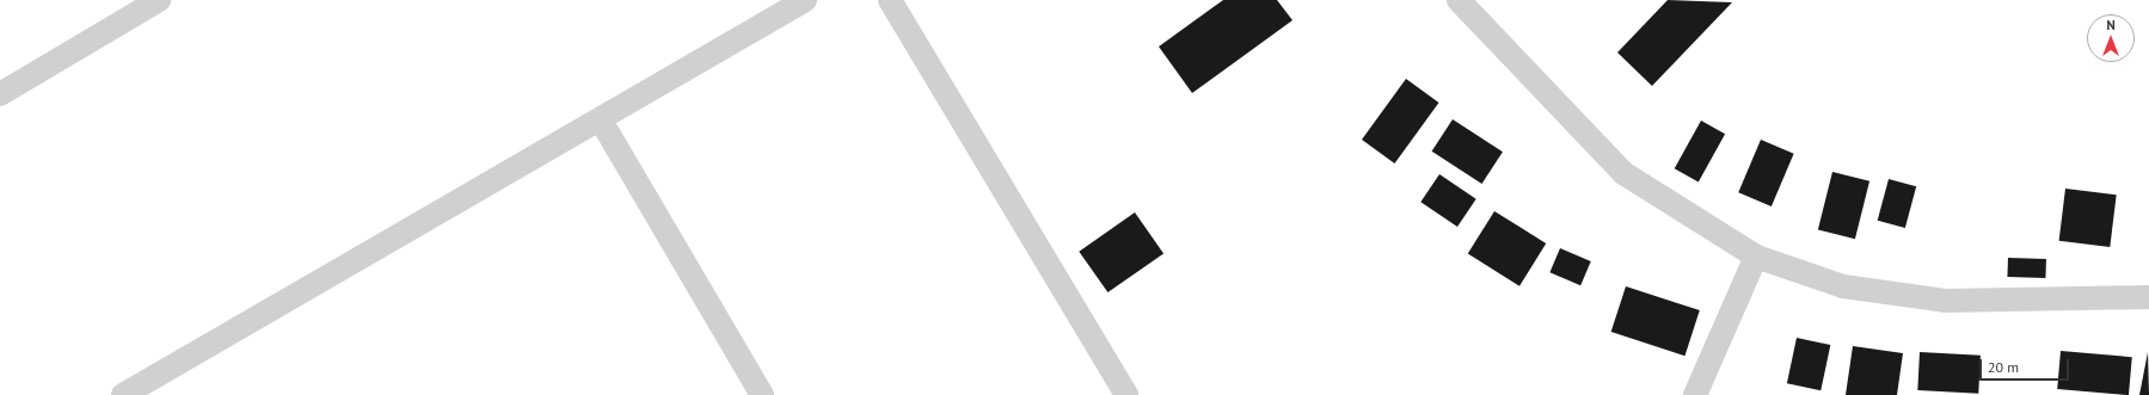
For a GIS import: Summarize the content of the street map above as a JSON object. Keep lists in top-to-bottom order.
{
  "scale_bar": "20 m",
  "north": "top"
}
